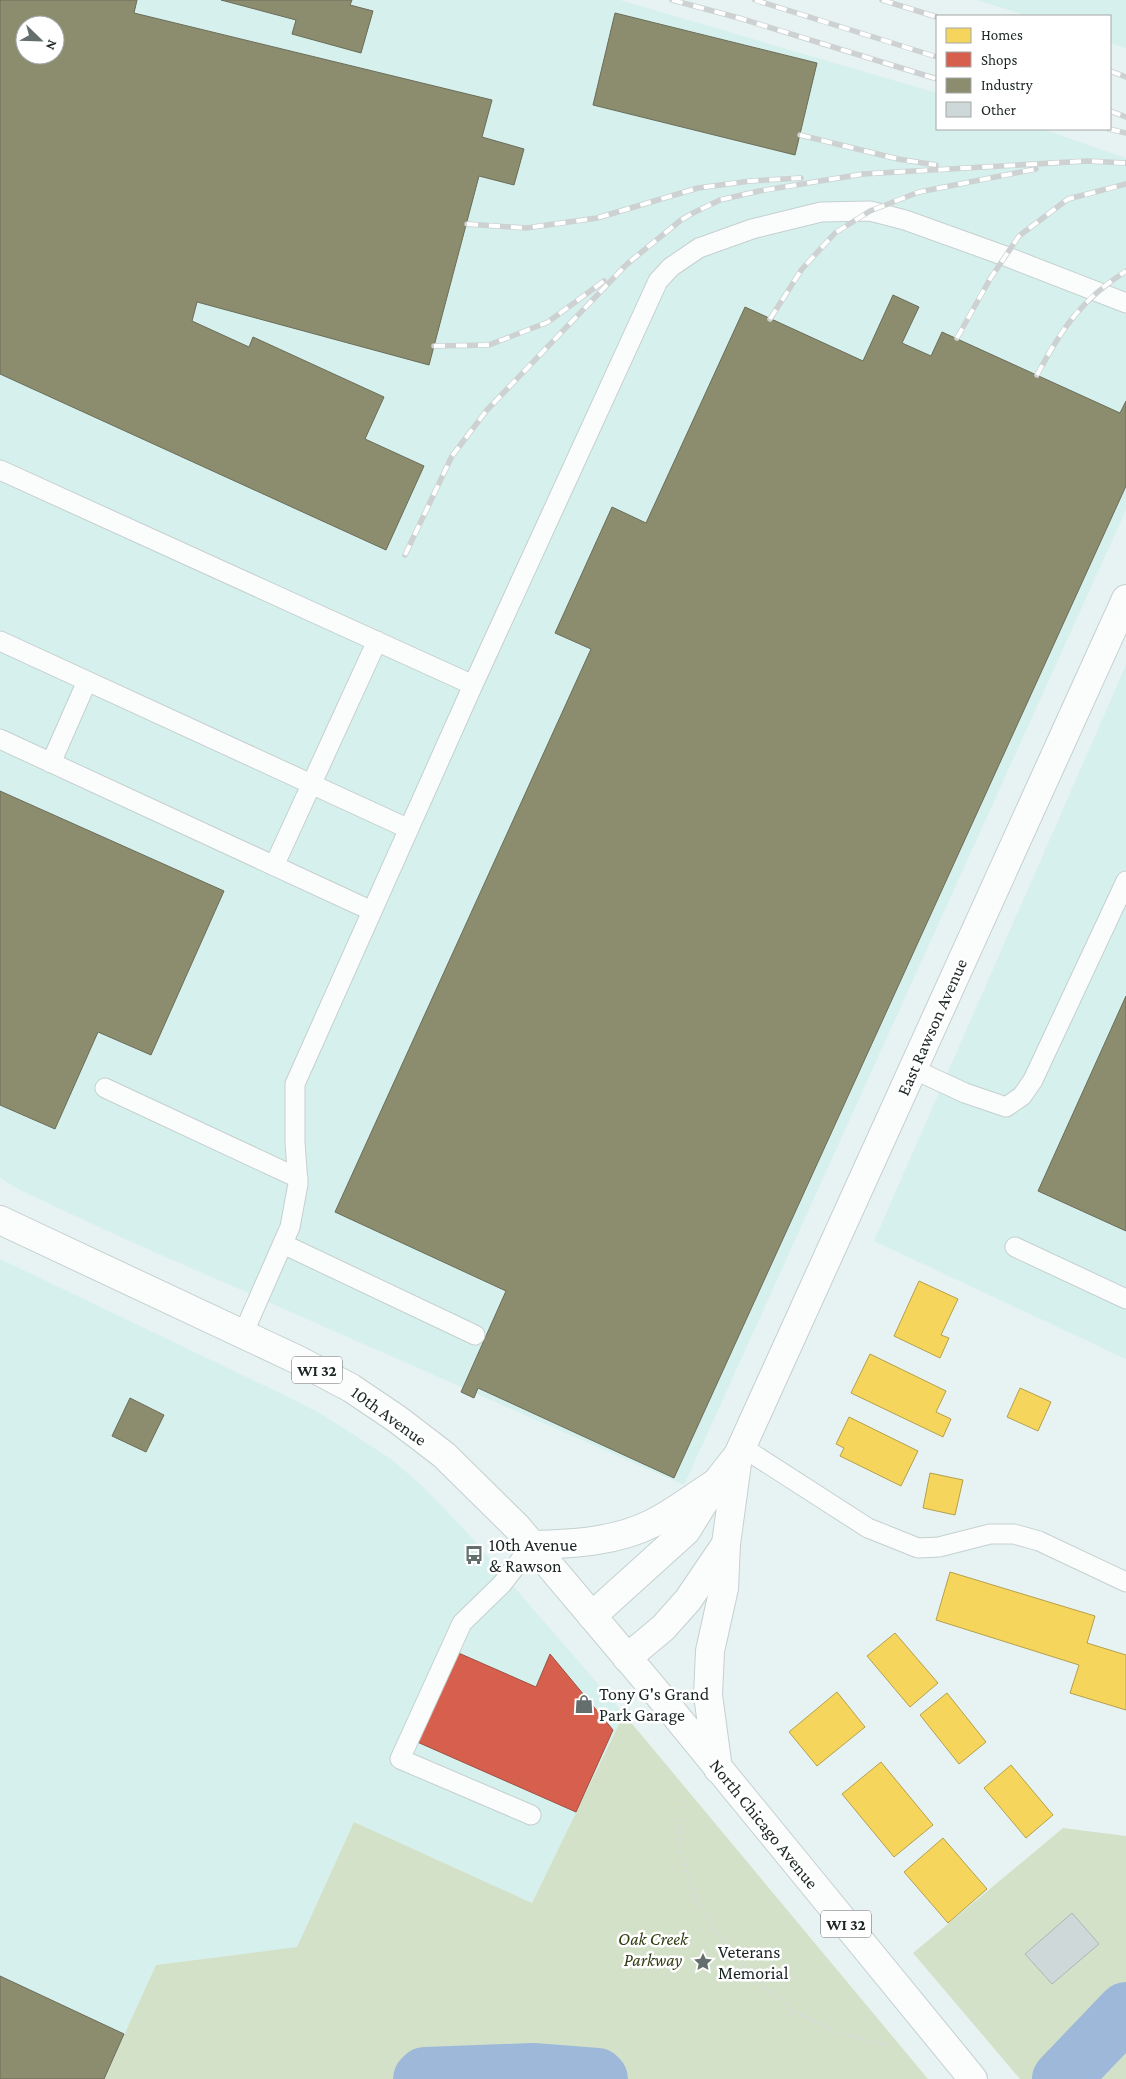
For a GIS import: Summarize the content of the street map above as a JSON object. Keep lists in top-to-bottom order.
{
  "streets": {
    "main road": [
      "East Rawson Avenue",
      "WI 32",
      "10th Avenue",
      "North Chicago Avenue"
    ]
  },
  "crossings": [
    ["East Rawson Avenue", "10th Avenue"],
    ["East Rawson Avenue", "North Chicago Avenue"],
    ["10th Avenue", "North Chicago Avenue"]
  ],
  "parks": ["Oak Creek Parkway"],
  "places": {
    "bus stop": ["10th Avenue & Rawson"],
    "shop": ["Tony G's Grand Park Garage"],
    "place": ["Veterans Memorial"]
  },
  "legend": [
    "Homes",
    "Shops",
    "Industry",
    "Other"
  ],
  "north": "bottom right"
}
